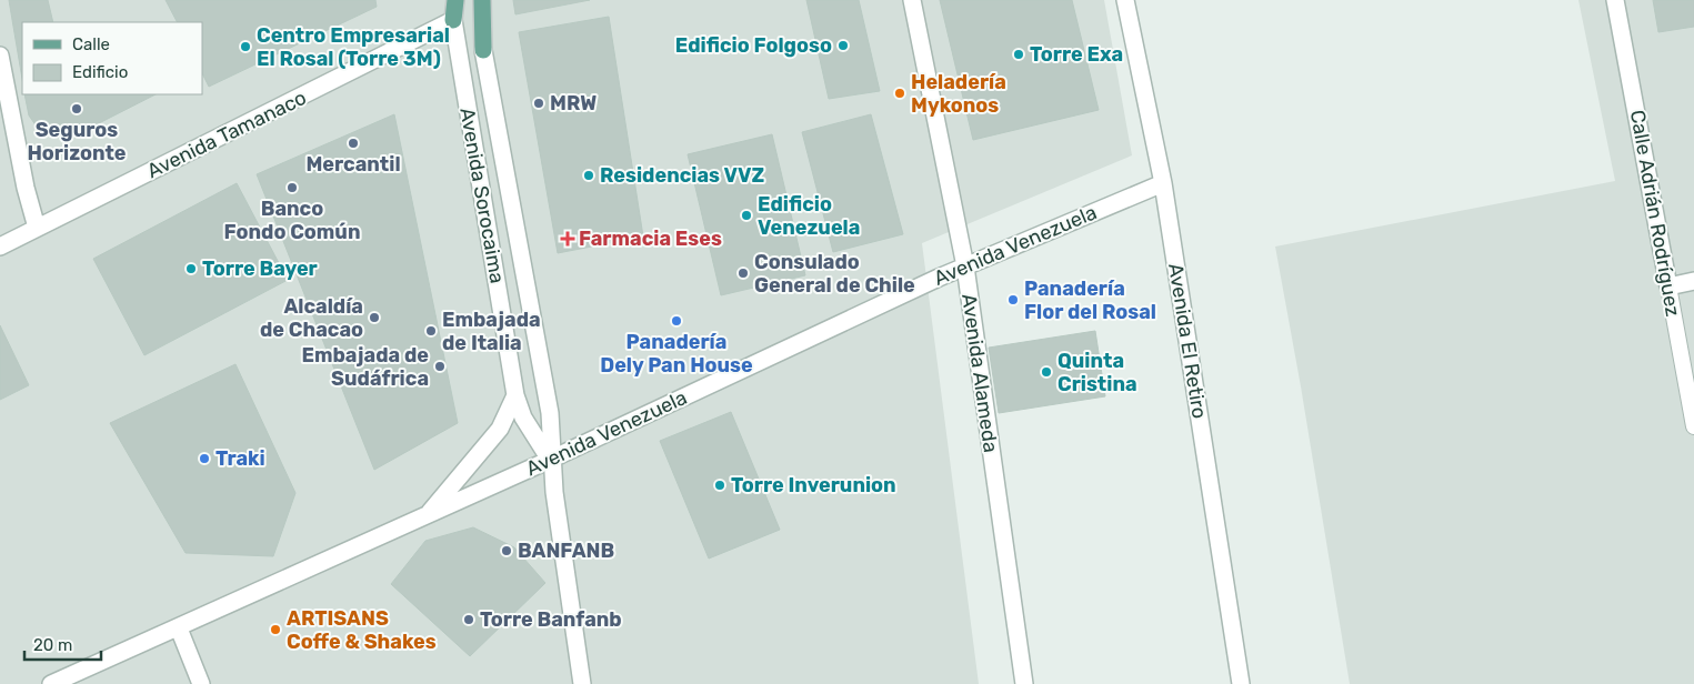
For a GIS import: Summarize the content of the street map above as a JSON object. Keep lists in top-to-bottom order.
{
  "streets": {
    "street": [
      "Avenida Tamanaco",
      "Avenida Sorocaima",
      "Calle Adrián Rodríguez",
      "Avenida Venezuela",
      "Avenida El Retiro",
      "Avenida Alameda"
    ]
  },
  "crossings": [
    ["Avenida Tamanaco", "Avenida Sorocaima"],
    ["Avenida Sorocaima", "Avenida Venezuela"],
    ["Avenida Venezuela", "Avenida El Retiro"],
    ["Avenida Venezuela", "Avenida Alameda"]
  ],
  "places": {
    "other": [
      "Edificio Folgoso",
      "Centro Empresarial El Rosal (Torre 3M)",
      "Torre Exa",
      "Heladería Mykonos",
      "MRW",
      "Seguros Horizonte",
      "Mercantil",
      "Residencias VVZ",
      "Banco Fondo Común",
      "Edificio Venezuela",
      "Torre Bayer",
      "Consulado General de Chile",
      "Panadería Flor del Rosal",
      "Alcaldía de Chacao",
      "Panadería Dely Pan House",
      "Embajada de Italia",
      "Embajada de Sudáfrica",
      "Quinta Cristina",
      "Traki",
      "Torre Inverunion",
      "BANFANB",
      "Torre Banfanb",
      "ARTISANS Coffe & Shakes"
    ],
    "health": ["Farmacia Eses"]
  },
  "legend": ["Calle", "Edificio"],
  "scale_bar": "20 m"
}
